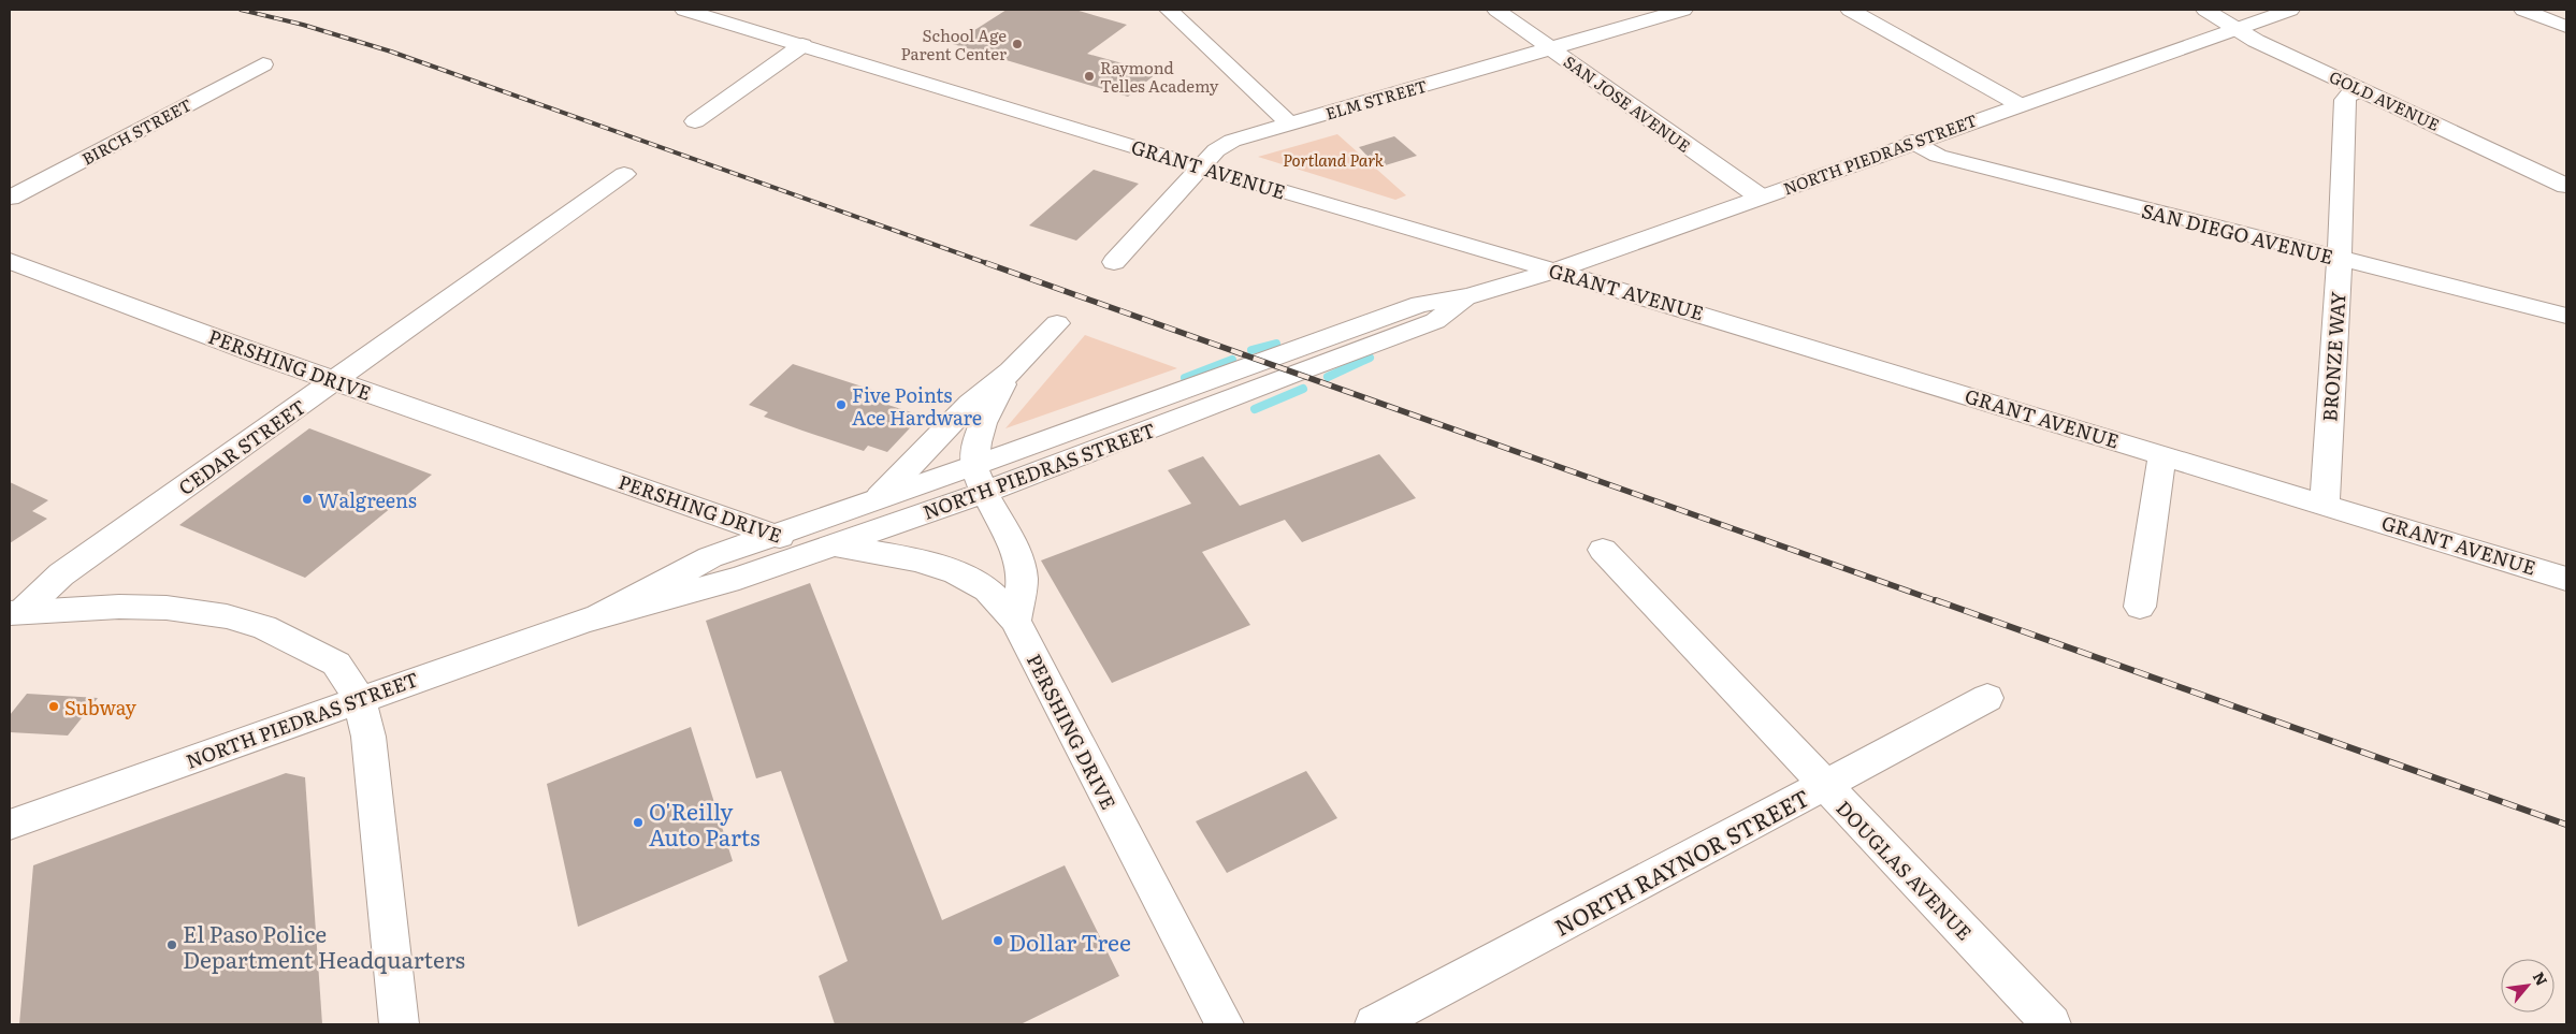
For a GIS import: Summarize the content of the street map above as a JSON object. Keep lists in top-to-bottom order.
{
  "streets": {
    "street": [
      "ELM STREET",
      "GOLD AVENUE",
      "SAN JOSE AVENUE",
      "BIRCH STREET",
      "NORTH PIEDRAS STREET",
      "GRANT AVENUE",
      "SAN DIEGO AVENUE",
      "BRONZE WAY",
      "PERSHING DRIVE",
      "CEDAR STREET",
      "NORTH RAYNOR STREET",
      "DOUGLAS AVENUE"
    ]
  },
  "crossings": [
    ["ELM STREET", "SAN JOSE AVENUE"],
    ["ELM STREET", "GRANT AVENUE"],
    ["GOLD AVENUE", "NORTH PIEDRAS STREET"],
    ["GOLD AVENUE", "BRONZE WAY"],
    ["SAN JOSE AVENUE", "NORTH PIEDRAS STREET"],
    ["NORTH PIEDRAS STREET", "GRANT AVENUE"],
    ["NORTH PIEDRAS STREET", "SAN DIEGO AVENUE"],
    ["NORTH PIEDRAS STREET", "PERSHING DRIVE"],
    ["GRANT AVENUE", "BRONZE WAY"],
    ["SAN DIEGO AVENUE", "BRONZE WAY"],
    ["PERSHING DRIVE", "CEDAR STREET"],
    ["NORTH RAYNOR STREET", "DOUGLAS AVENUE"]
  ],
  "parks": ["Portland Park"],
  "places": [
    "School Age Parent Center",
    "Raymond Telles Academy",
    "Five Points Ace Hardware",
    "Walgreens",
    "Subway",
    "O'Reilly Auto Parts",
    "Dollar Tree",
    "El Paso Police Department Headquarters"
  ],
  "north": "top right"
}
